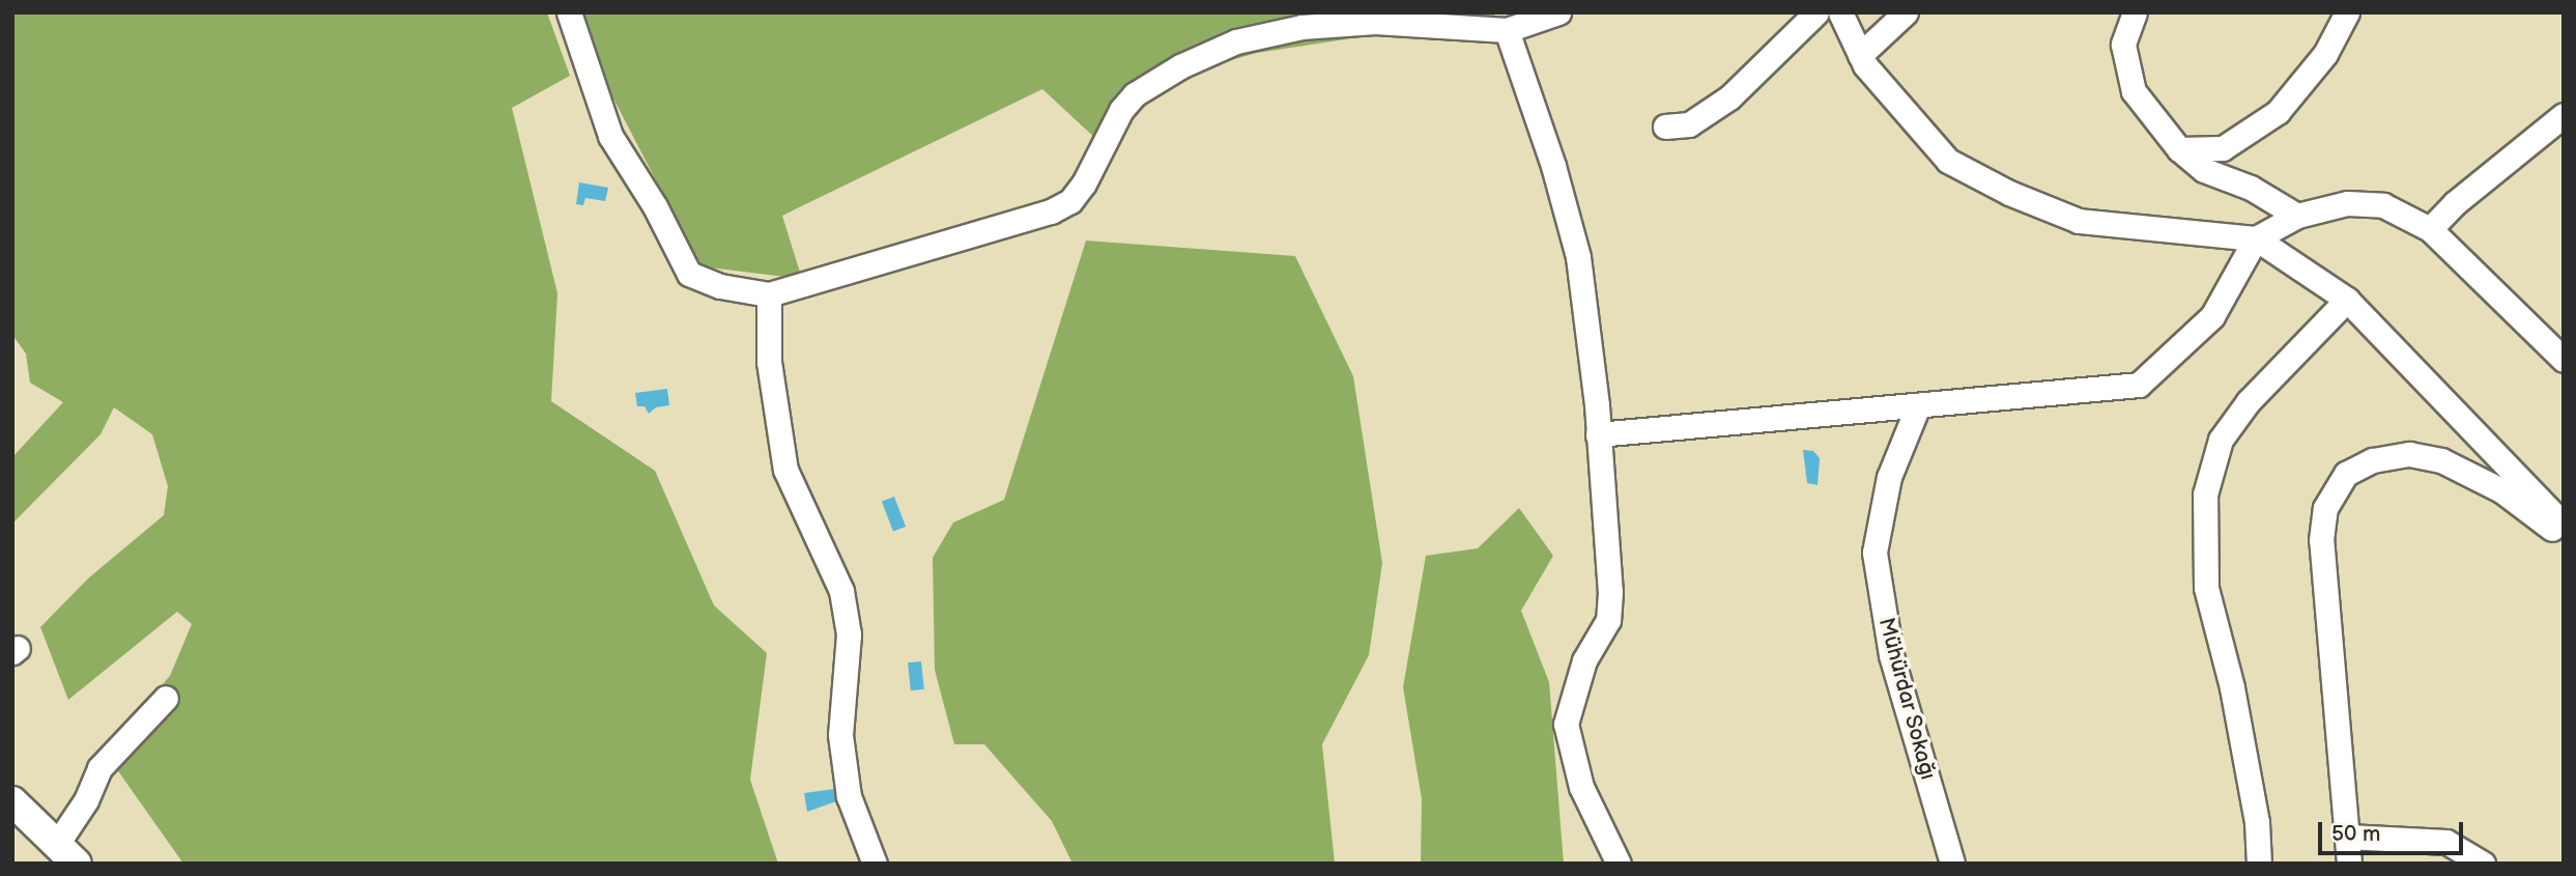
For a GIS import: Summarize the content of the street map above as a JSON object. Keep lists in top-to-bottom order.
{
  "streets": {
    "street": ["Mühürdar Sokağı"]
  },
  "scale_bar": "50 m"
}
